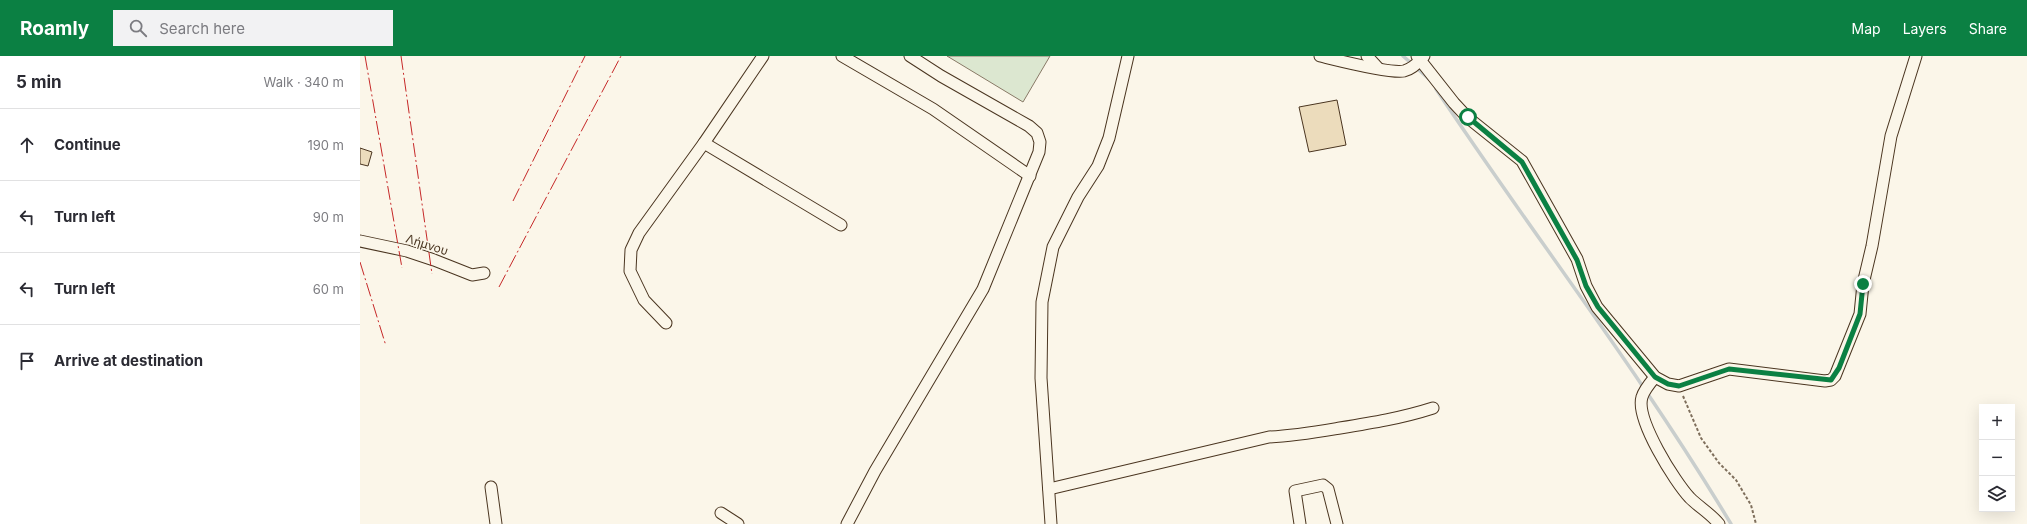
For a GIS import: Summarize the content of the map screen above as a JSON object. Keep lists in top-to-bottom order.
{
  "streets": {
    "street": ["Λήμνου"]
  },
  "page": {
    "header": "Roamly",
    "search": "Search here",
    "nav": ["Map", "Layers", "Share"],
    "heading": ["5 min", "Walk · 340 m"],
    "list": [
      ["Continue", "190 m"],
      ["Turn left", "90 m"],
      ["Turn left", "60 m"],
      "Arrive at destination"
    ],
    "map_buttons": ["+", "−"]
  }
}
